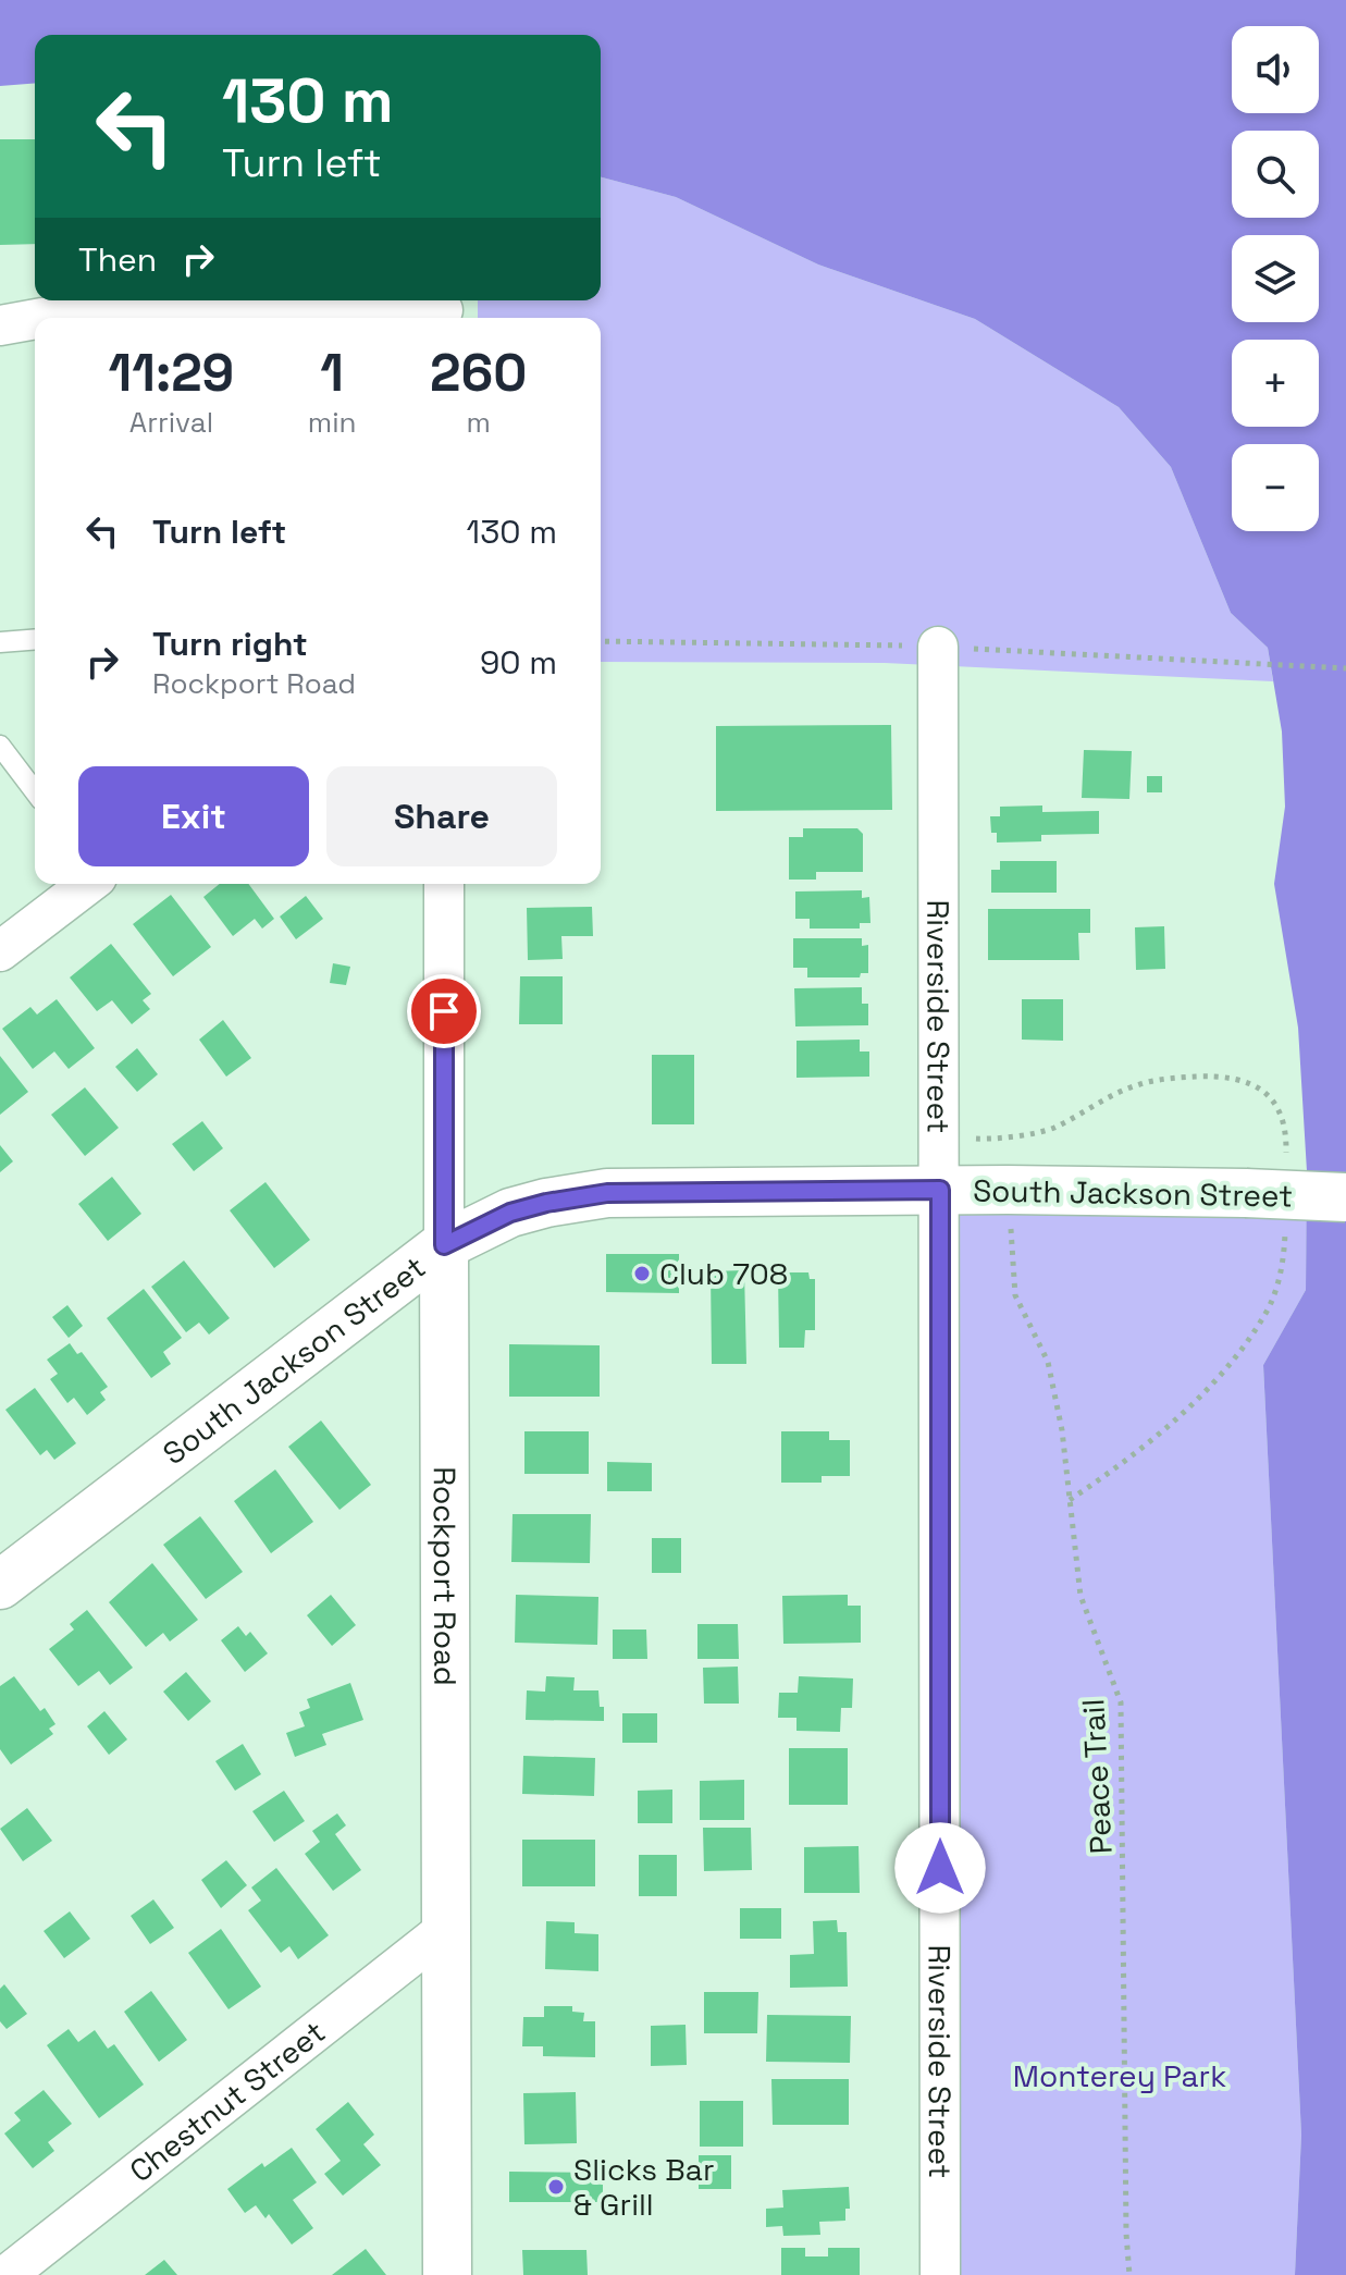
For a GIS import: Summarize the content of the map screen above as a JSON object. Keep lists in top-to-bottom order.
{
  "streets": {
    "street": [
      "Riverside Street",
      "South Jackson Street",
      "Rockport Road",
      "Chestnut Street"
    ],
    "path": ["Peace Trail"]
  },
  "crossings": [
    ["Riverside Street", "South Jackson Street"],
    ["South Jackson Street", "Rockport Road"],
    ["South Jackson Street", "Peace Trail"],
    ["Rockport Road", "Chestnut Street"]
  ],
  "parks": ["Monterey Park"],
  "places": ["Club 708", "Slicks Bar & Grill"],
  "page": {
    "map_buttons": ["+", "−"],
    "turn": ["130 m", "Turn left"],
    "then": "Then",
    "eta": [
      "11:29",
      "Arrival",
      "1",
      "min",
      "260",
      "m"
    ],
    "list": [
      {
        "name": "Turn left",
        "value": "130 m"
      },
      {
        "name": "Turn right",
        "note": "Rockport Road",
        "value": "90 m"
      }
    ],
    "buttons": ["Exit", "Share"]
  }
}
